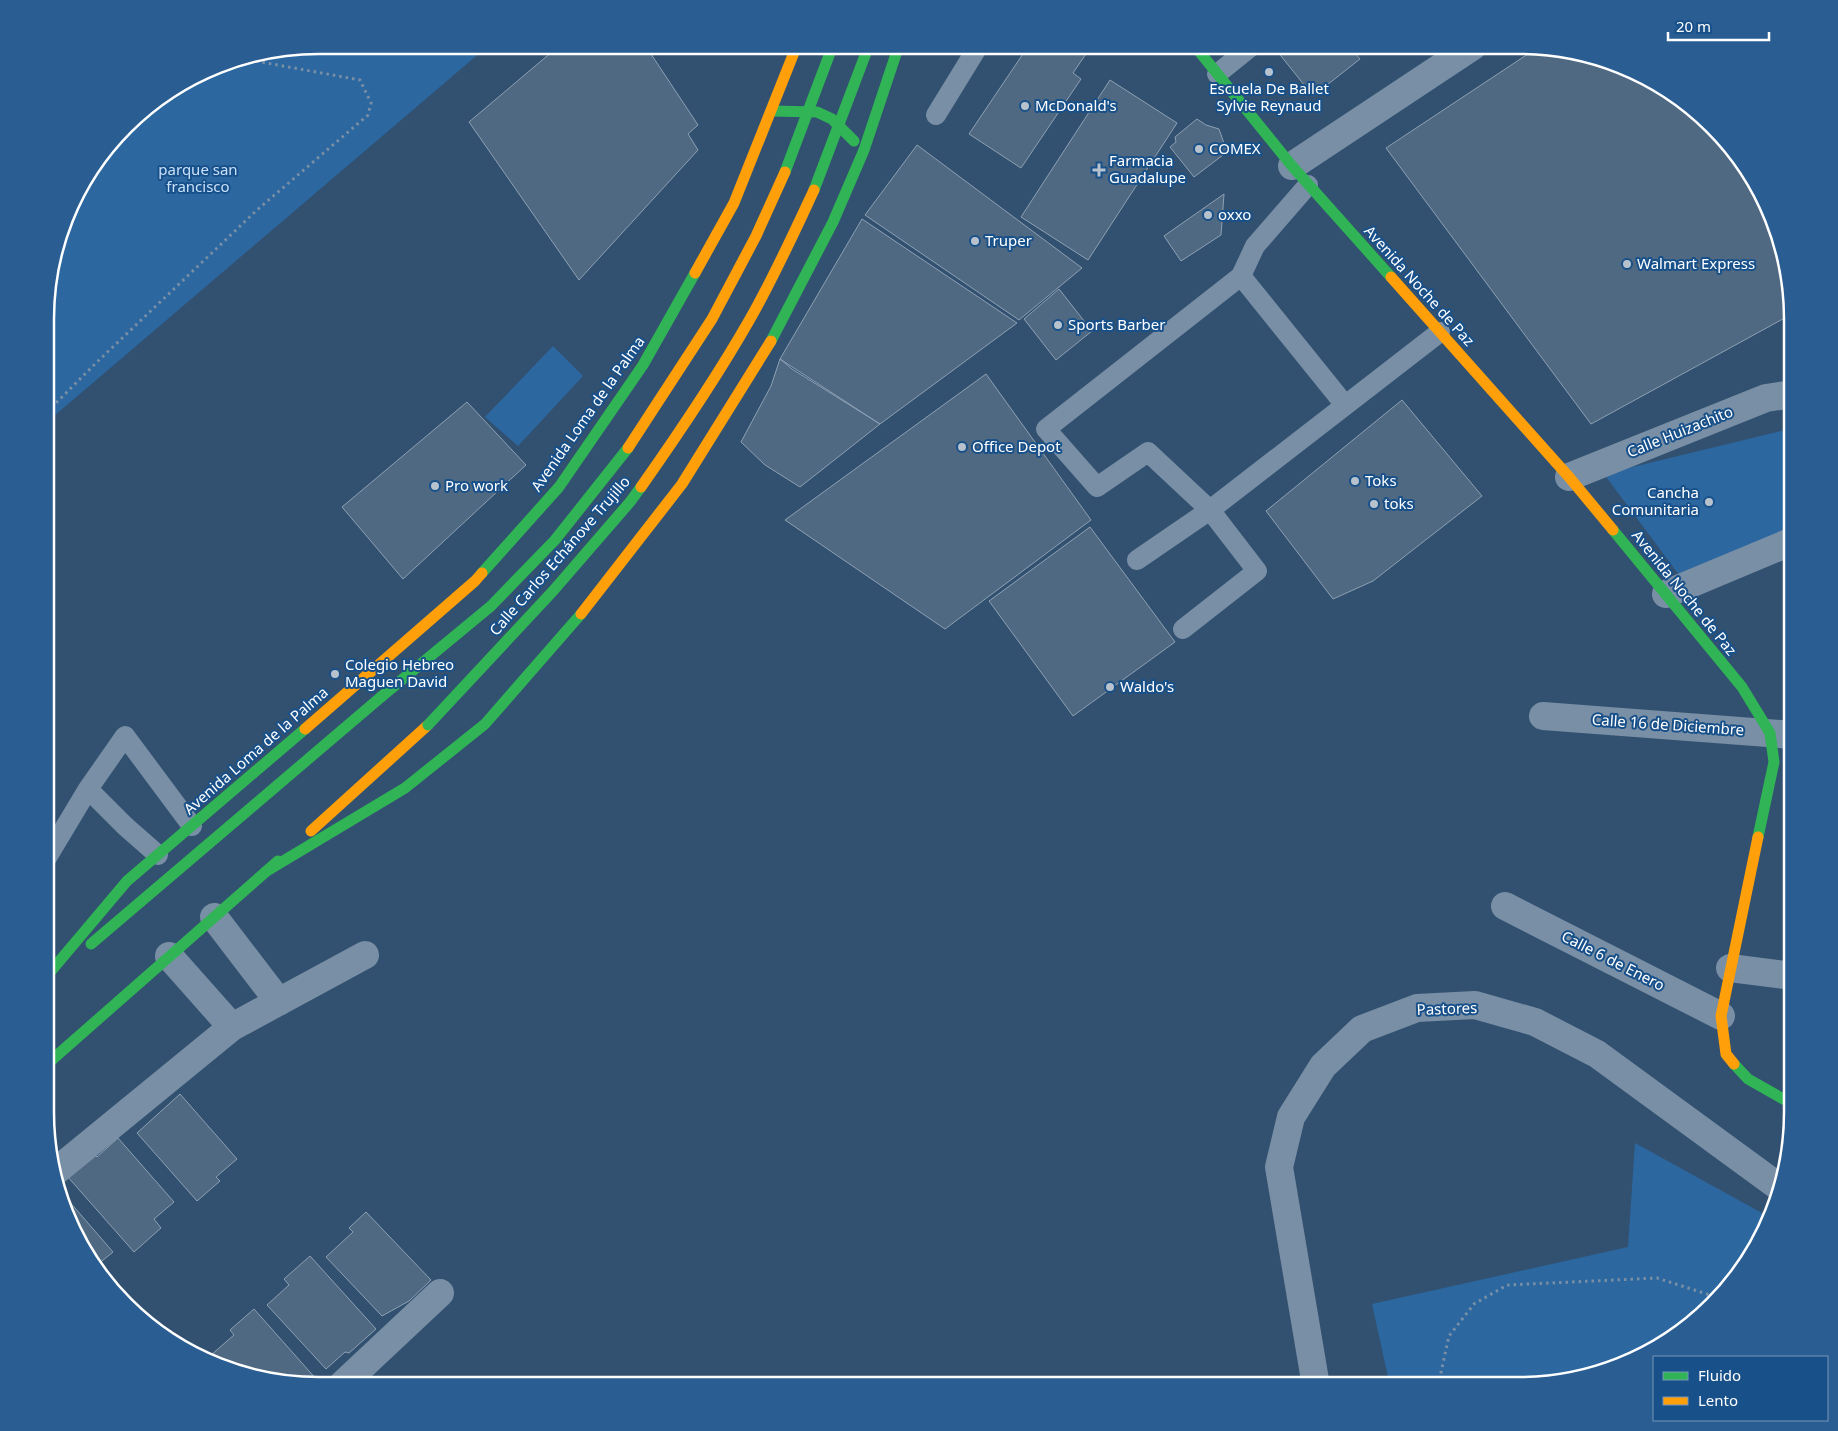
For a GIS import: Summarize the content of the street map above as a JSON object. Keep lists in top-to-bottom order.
{
  "streets": {
    "street": [
      "Avenida Noche de Paz",
      "Avenida Loma de la Palma",
      "Calle Huizachito",
      "Calle Carlos Echánove Trujillo",
      "Calle 16 de Diciembre",
      "Calle 6 de Enero",
      "Pastores"
    ]
  },
  "crossings": [
    ["Avenida Noche de Paz", "Calle Huizachito"],
    ["Avenida Noche de Paz", "Calle 16 de Diciembre"],
    ["Avenida Noche de Paz", "Calle 6 de Enero"]
  ],
  "parks": ["parque san francisco"],
  "places": {
    "other": [
      "Escuela De Ballet Sylvie Reynaud",
      "McDonald's",
      "COMEX",
      "oxxo",
      "Truper",
      "Walmart Express",
      "Sports Barber",
      "Office Depot",
      "Toks",
      "Pro work",
      "Cancha Comunitaria",
      "toks",
      "Colegio Hebreo Maguen David",
      "Waldo's"
    ],
    "health": ["Farmacia Guadalupe"]
  },
  "legend": ["Fluido", "Lento"],
  "scale_bar": "20 m"
}
